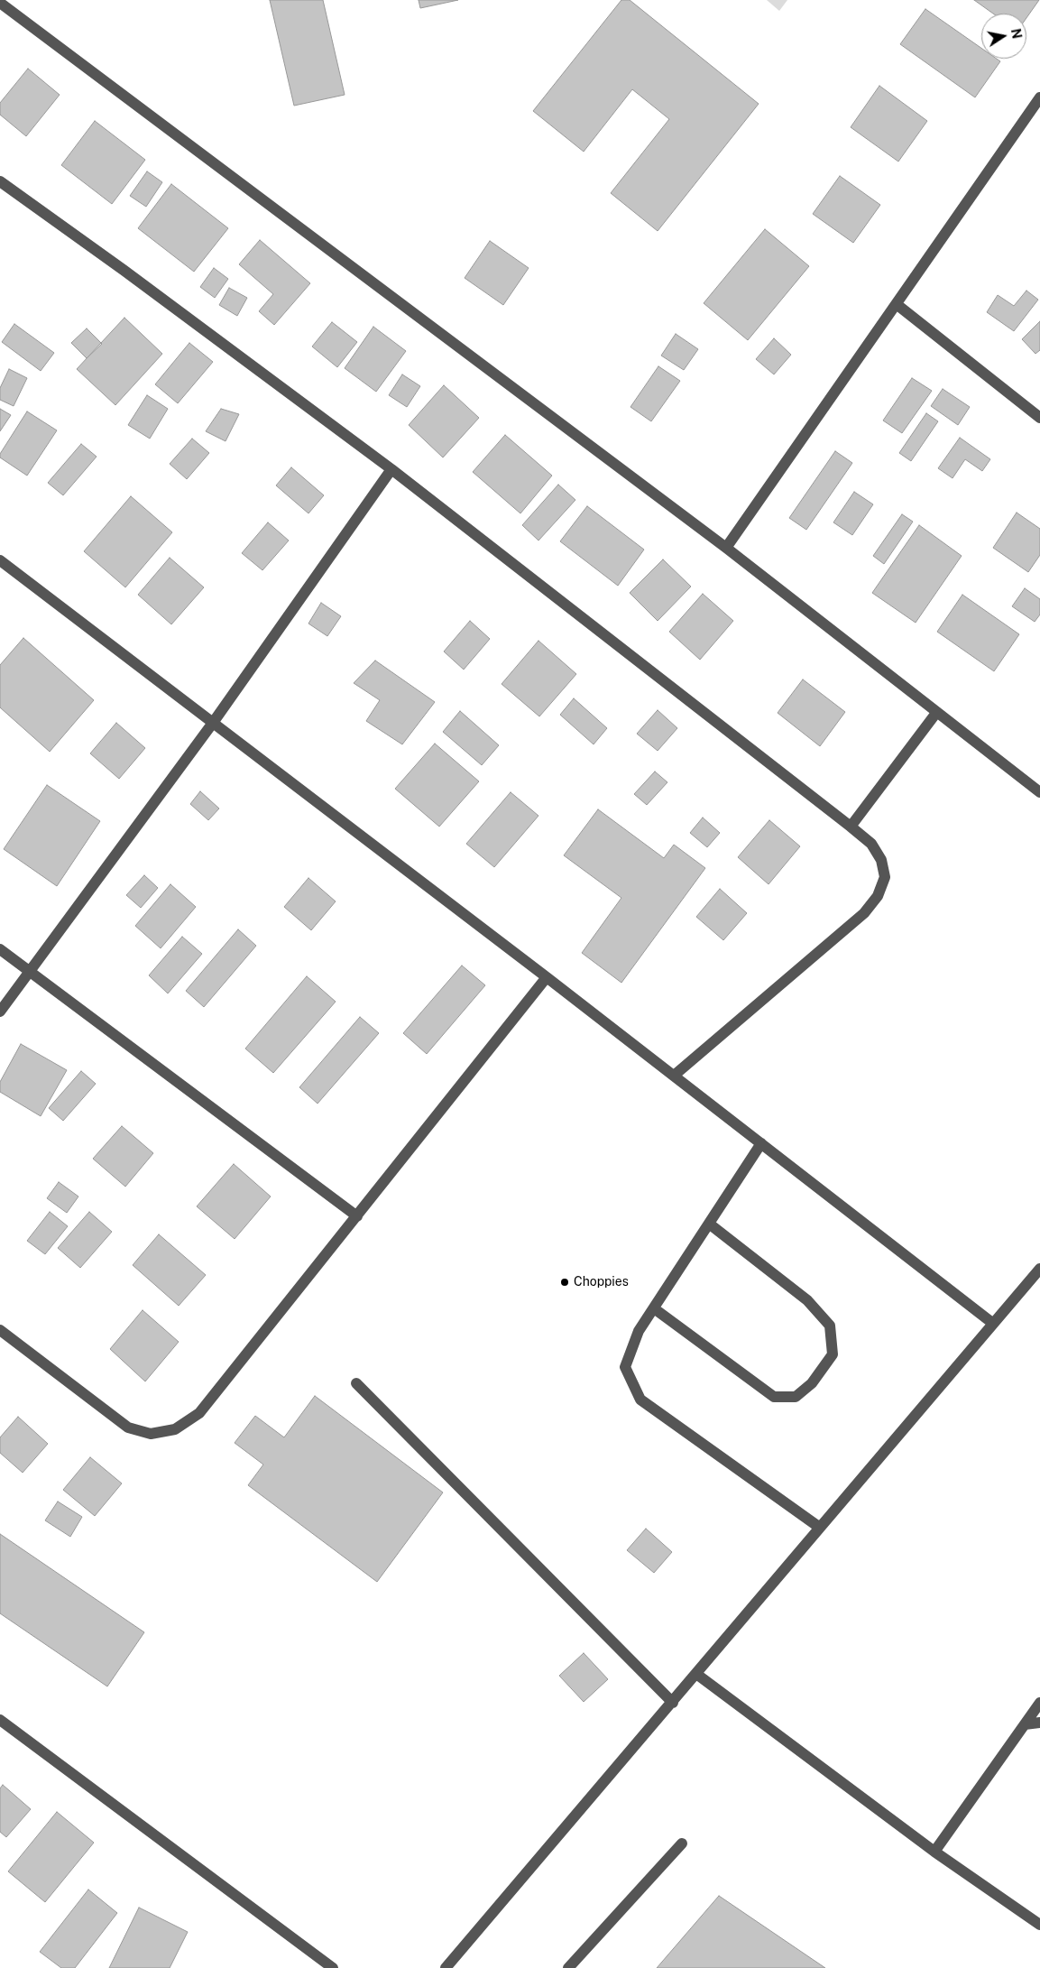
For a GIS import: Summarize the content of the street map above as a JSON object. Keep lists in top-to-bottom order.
{
  "places": ["Choppies"],
  "north": "right"
}
